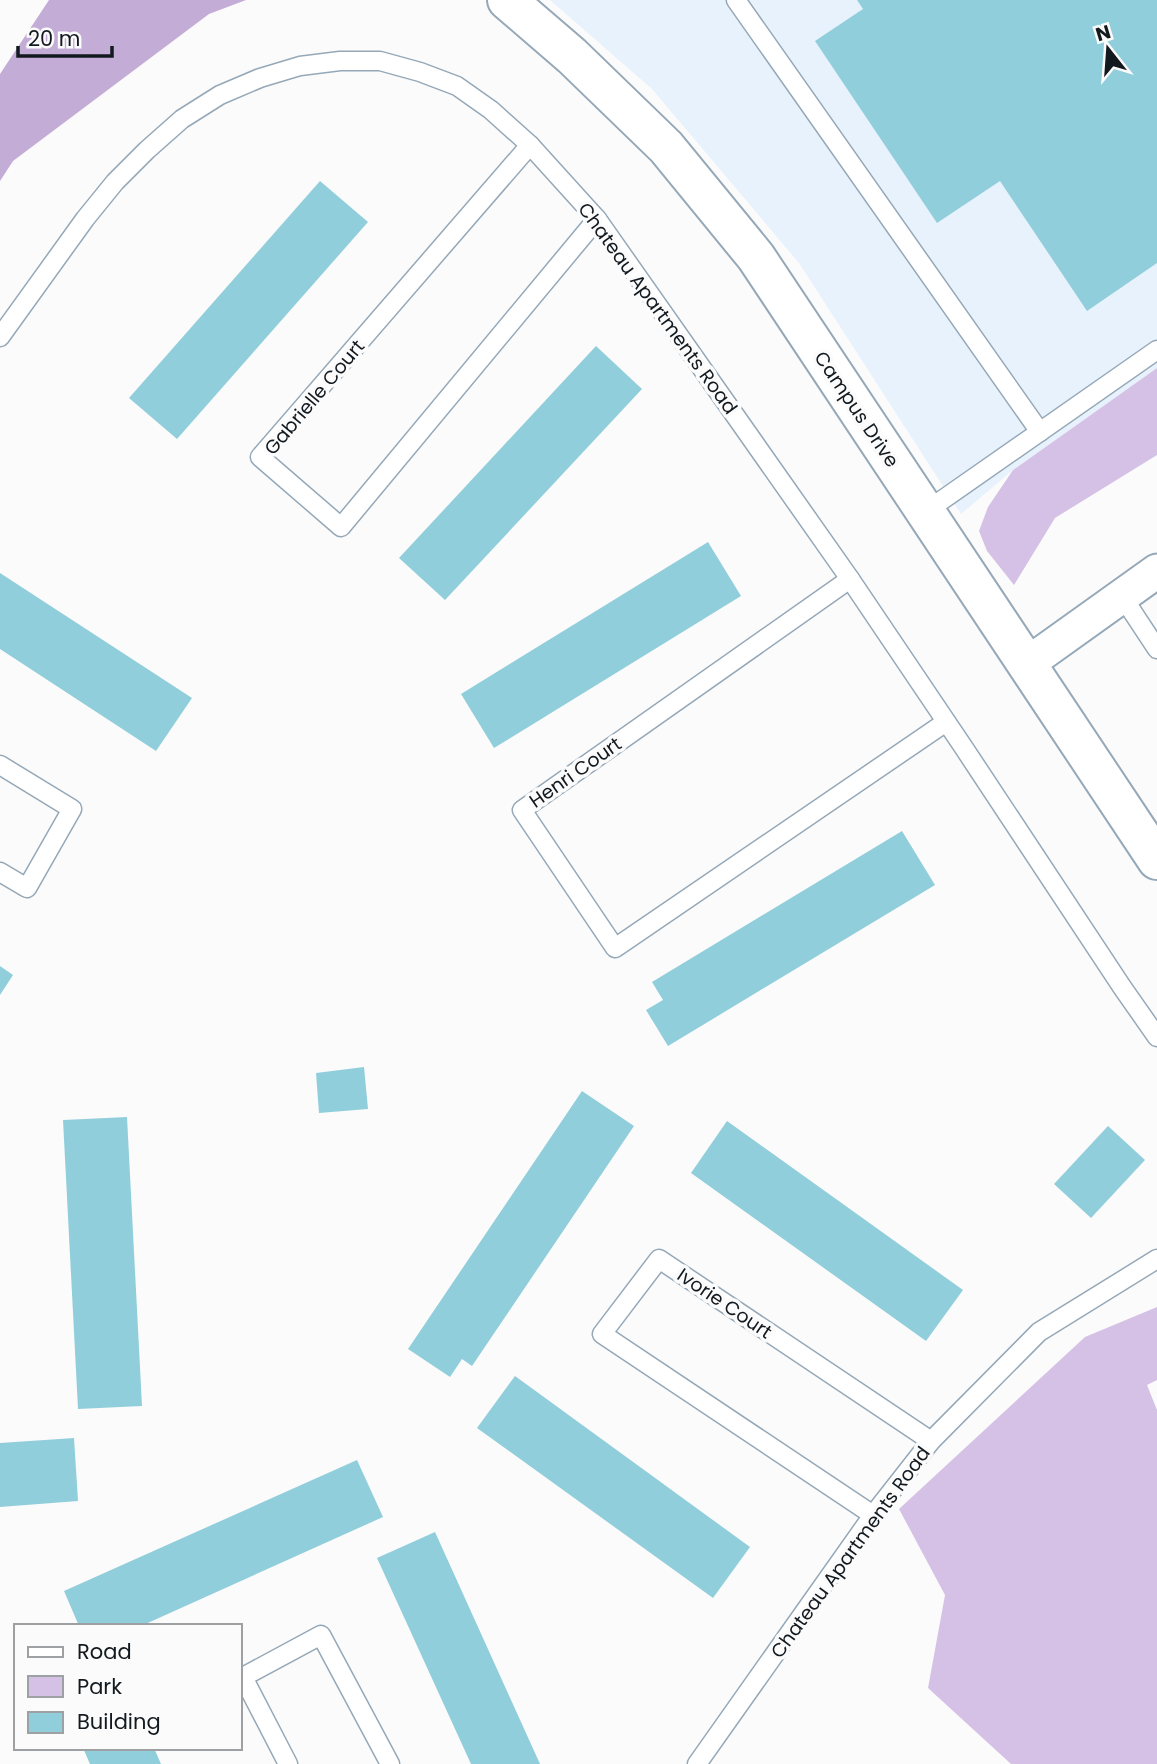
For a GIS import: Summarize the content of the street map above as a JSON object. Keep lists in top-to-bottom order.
{
  "streets": {
    "street": ["Campus Drive"],
    "lane": [
      "Chateau Apartments Road",
      "Gabrielle Court",
      "Henri Court",
      "Ivorie Court"
    ]
  },
  "crossings": [
    ["Chateau Apartments Road", "Gabrielle Court"],
    ["Chateau Apartments Road", "Henri Court"],
    ["Chateau Apartments Road", "Ivorie Court"]
  ],
  "legend": ["Road", "Park", "Building"],
  "scale_bar": "20 m",
  "north": "top"
}
